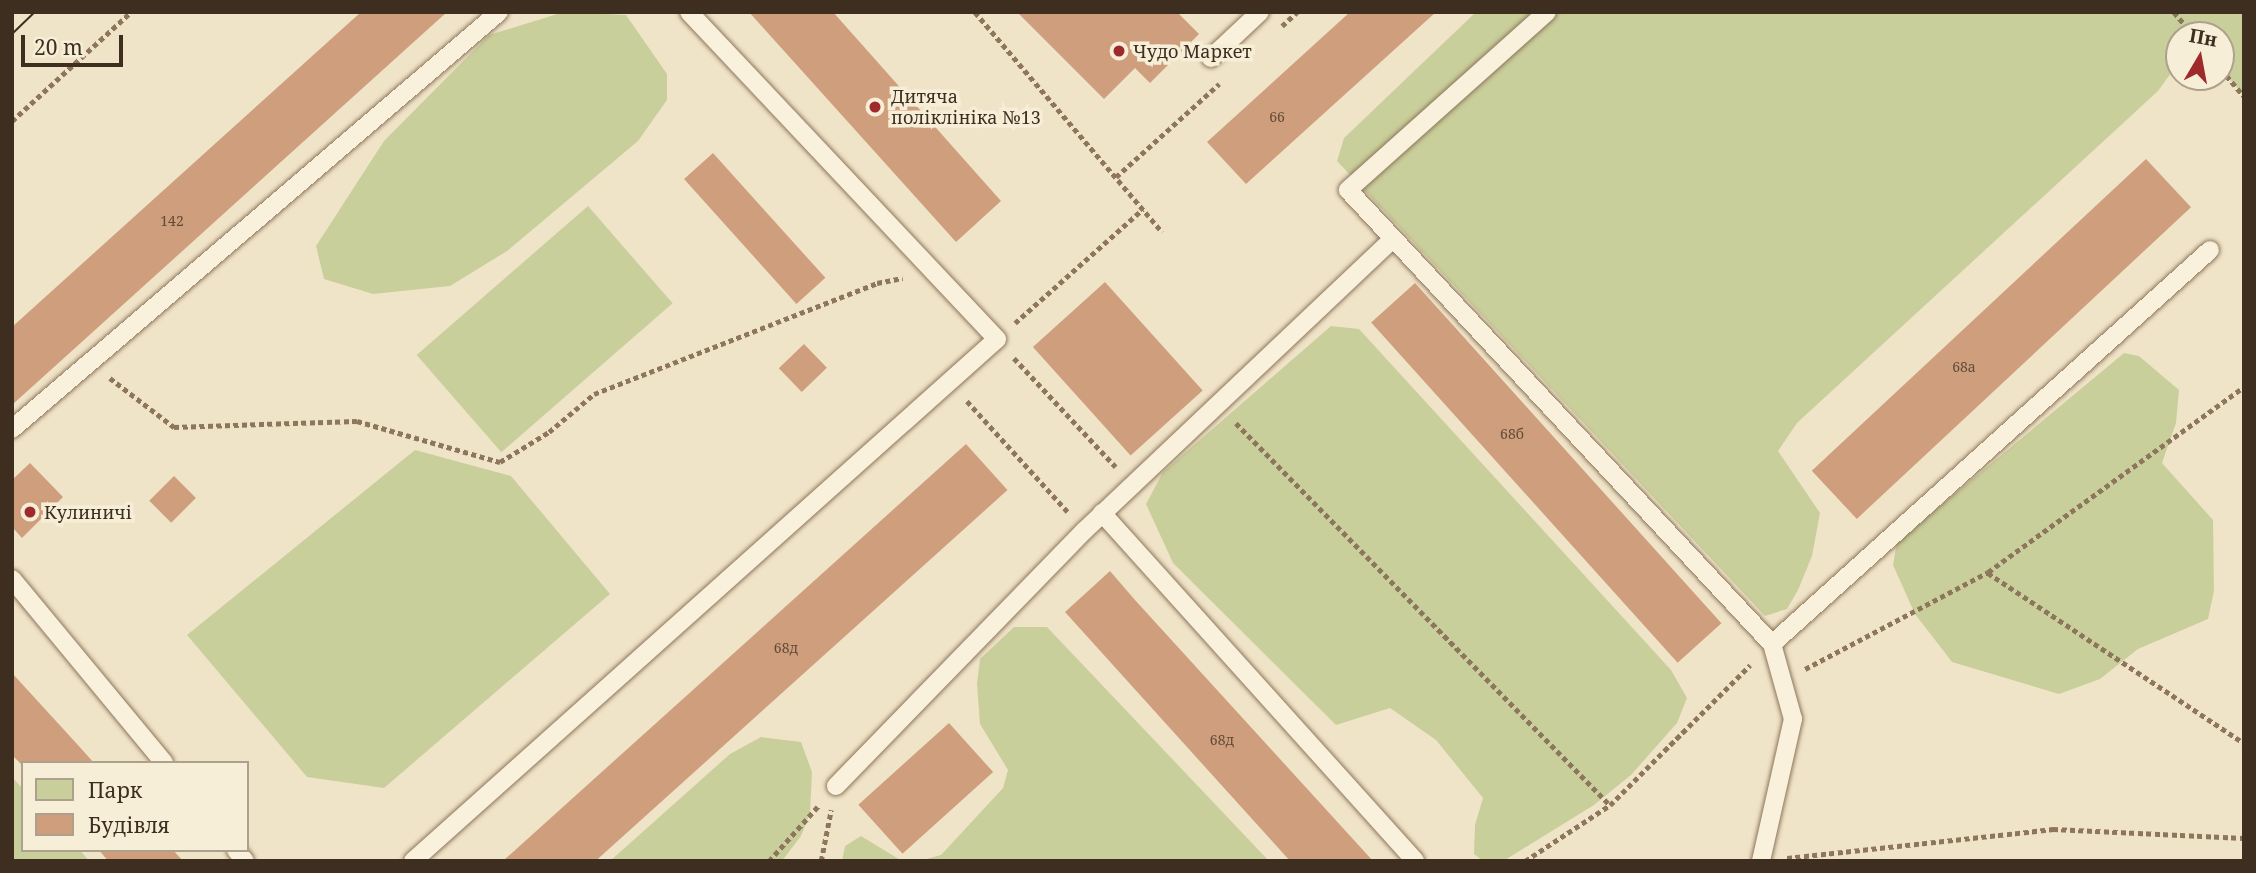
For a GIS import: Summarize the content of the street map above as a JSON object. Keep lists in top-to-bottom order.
{
  "places": ["Чудо Маркет", "Дитяча поліклініка №13", "Кулиничі"],
  "house_numbers": [
    "66",
    "142",
    "68а",
    "68б",
    "68д",
    "68д"
  ],
  "legend": ["Парк", "Будівля"],
  "scale_bar": "20 m",
  "north": "top"
}
